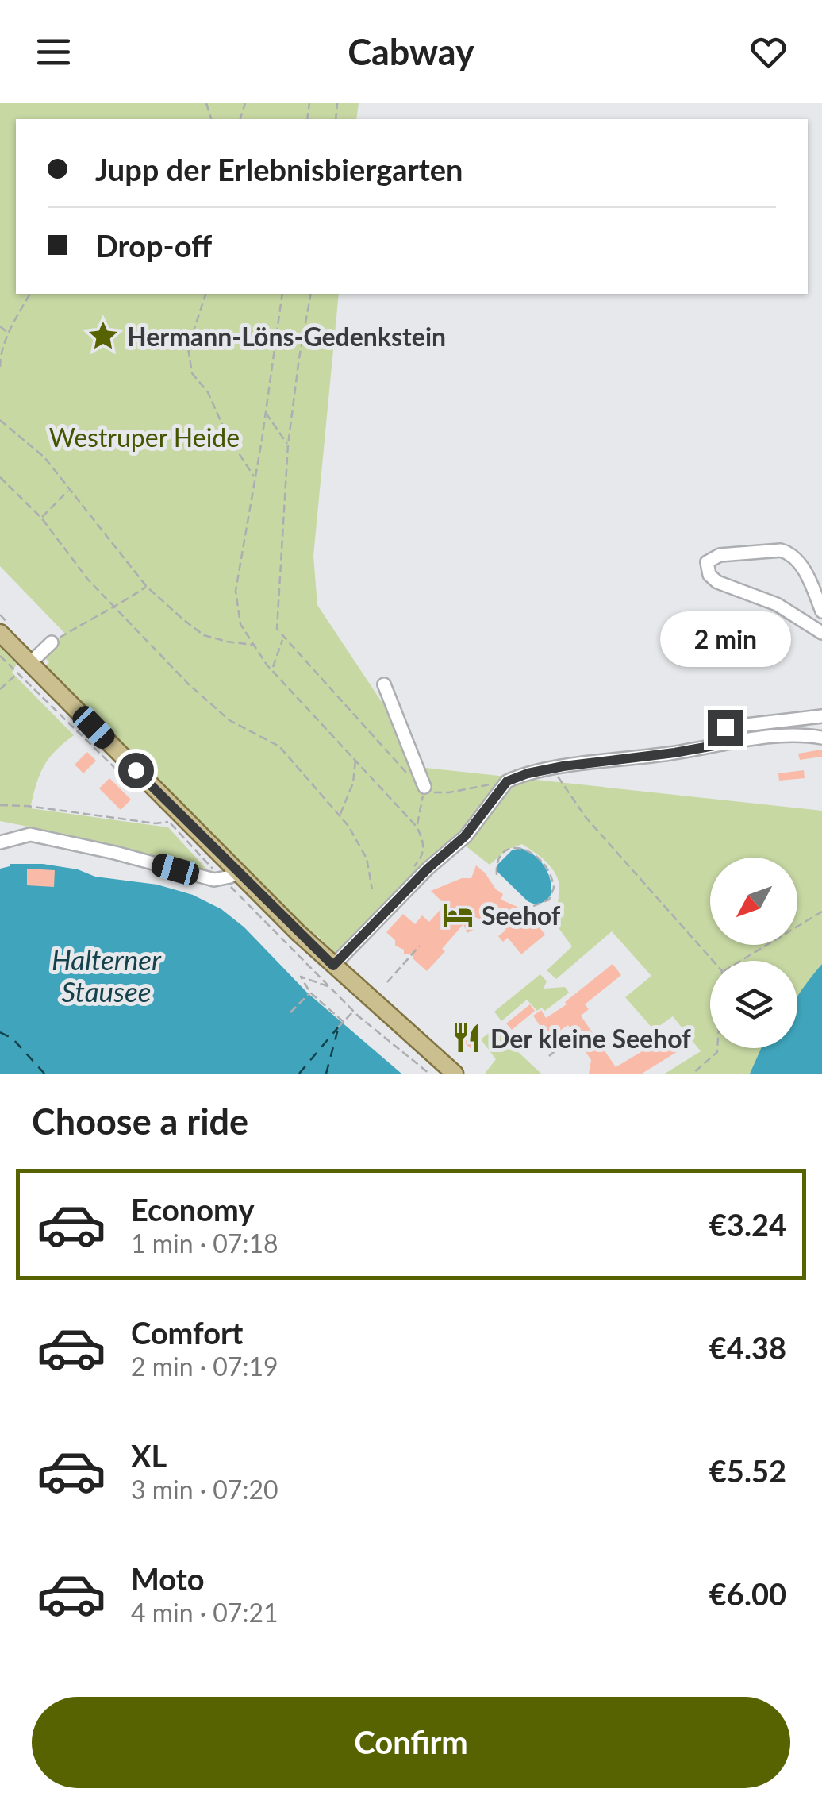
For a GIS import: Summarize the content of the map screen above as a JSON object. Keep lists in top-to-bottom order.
{
  "water": ["Halterner Stausee"],
  "parks": ["Westruper Heide"],
  "places": {
    "place": ["Hermann-Löns-Gedenkstein"],
    "hotel": ["Seehof"],
    "restaurant": ["Der kleine Seehof"]
  },
  "north": "bottom left",
  "page": {
    "header": "Cabway",
    "banner": ["Jupp der Erlebnisbiergarten", "Drop-off"],
    "bubble": "2 min",
    "heading": "Choose a ride",
    "list": [
      {
        "name": "Economy",
        "note": "1 min · 07:18",
        "value": "€3.24"
      },
      {
        "name": "Comfort",
        "note": "2 min · 07:19",
        "value": "€4.38"
      },
      {
        "name": "XL",
        "note": "3 min · 07:20",
        "value": "€5.52"
      },
      {
        "name": "Moto",
        "note": "4 min · 07:21",
        "value": "€6.00"
      }
    ],
    "buttons": "Confirm"
  }
}
